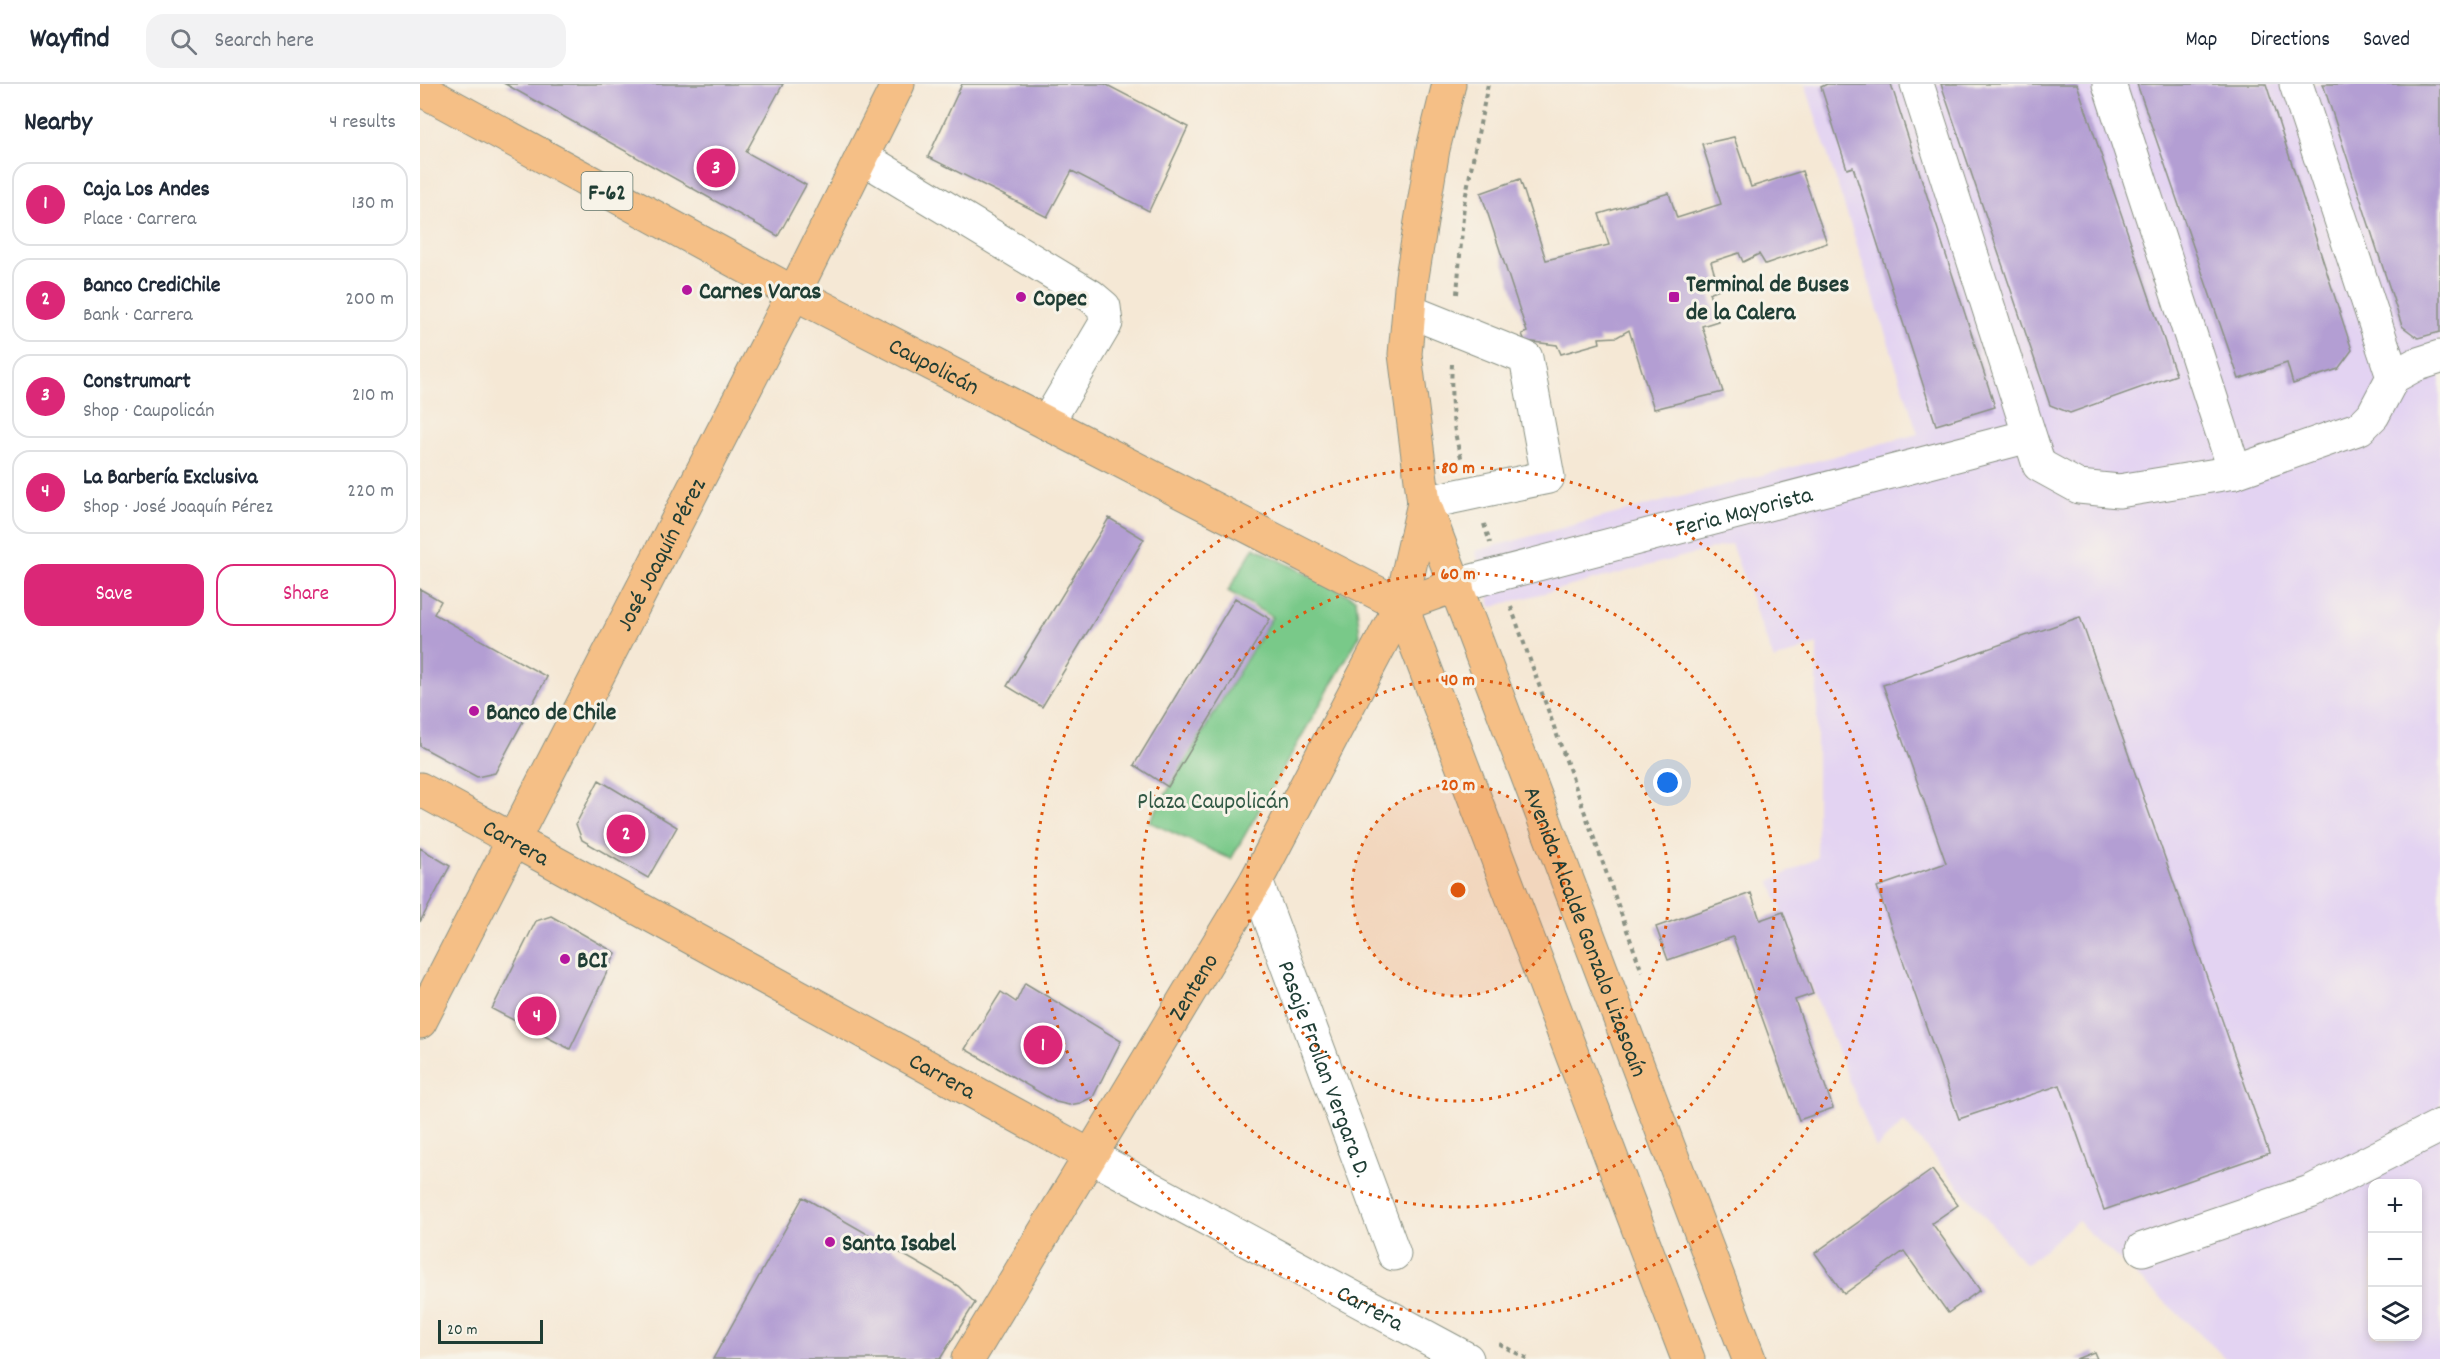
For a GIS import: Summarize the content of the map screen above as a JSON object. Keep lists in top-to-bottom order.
{
  "streets": {
    "main road": [
      "F-62",
      "Caupolicán",
      "José Joaquín Pérez",
      "Carrera",
      "Avenida Alcalde Gonzalo Lizasoaín",
      "Zenteno"
    ],
    "street": ["Feria Mayorista", "Pasaje Froilan Vergara D."]
  },
  "crossings": [
    ["Caupolicán", "José Joaquín Pérez"],
    ["Caupolicán", "Avenida Alcalde Gonzalo Lizasoaín"],
    ["Caupolicán", "Zenteno"],
    ["Feria Mayorista", "Avenida Alcalde Gonzalo Lizasoaín"],
    ["José Joaquín Pérez", "Carrera"],
    ["Carrera", "Zenteno"],
    ["Avenida Alcalde Gonzalo Lizasoaín", "Zenteno"],
    ["Zenteno", "Pasaje Froilan Vergara D."]
  ],
  "parks": ["Plaza Caupolicán"],
  "places": {
    "other": [
      "Carnes Varas",
      "Copec",
      "Banco de Chile",
      "BCI",
      "Santa Isabel"
    ],
    "transit": ["Terminal de Buses de la Calera"]
  },
  "scale_bar": "20 m",
  "page": {
    "header": "Wayfind",
    "search": "Search here",
    "nav": ["Map", "Directions", "Saved"],
    "heading": ["Nearby", "4 results"],
    "pins": [
      "3",
      "2",
      "4",
      "1"
    ],
    "list": [
      {
        "mark": "1",
        "name": "Caja Los Andes",
        "note": "Place · Carrera",
        "value": "130 m"
      },
      {
        "mark": "2",
        "name": "Banco CrediChile",
        "note": "Bank · Carrera",
        "value": "200 m"
      },
      {
        "mark": "3",
        "name": "Construmart",
        "note": "Shop · Caupolicán",
        "value": "210 m"
      },
      {
        "mark": "4",
        "name": "La Barbería Exclusiva",
        "note": "Shop · José Joaquín Pérez",
        "value": "220 m"
      }
    ],
    "buttons": ["Save", "Share"],
    "map_buttons": ["+", "−"],
    "scale": "20 m"
  },
  "rings": [
    "80 m",
    "60 m",
    "40 m",
    "20 m"
  ]
}
